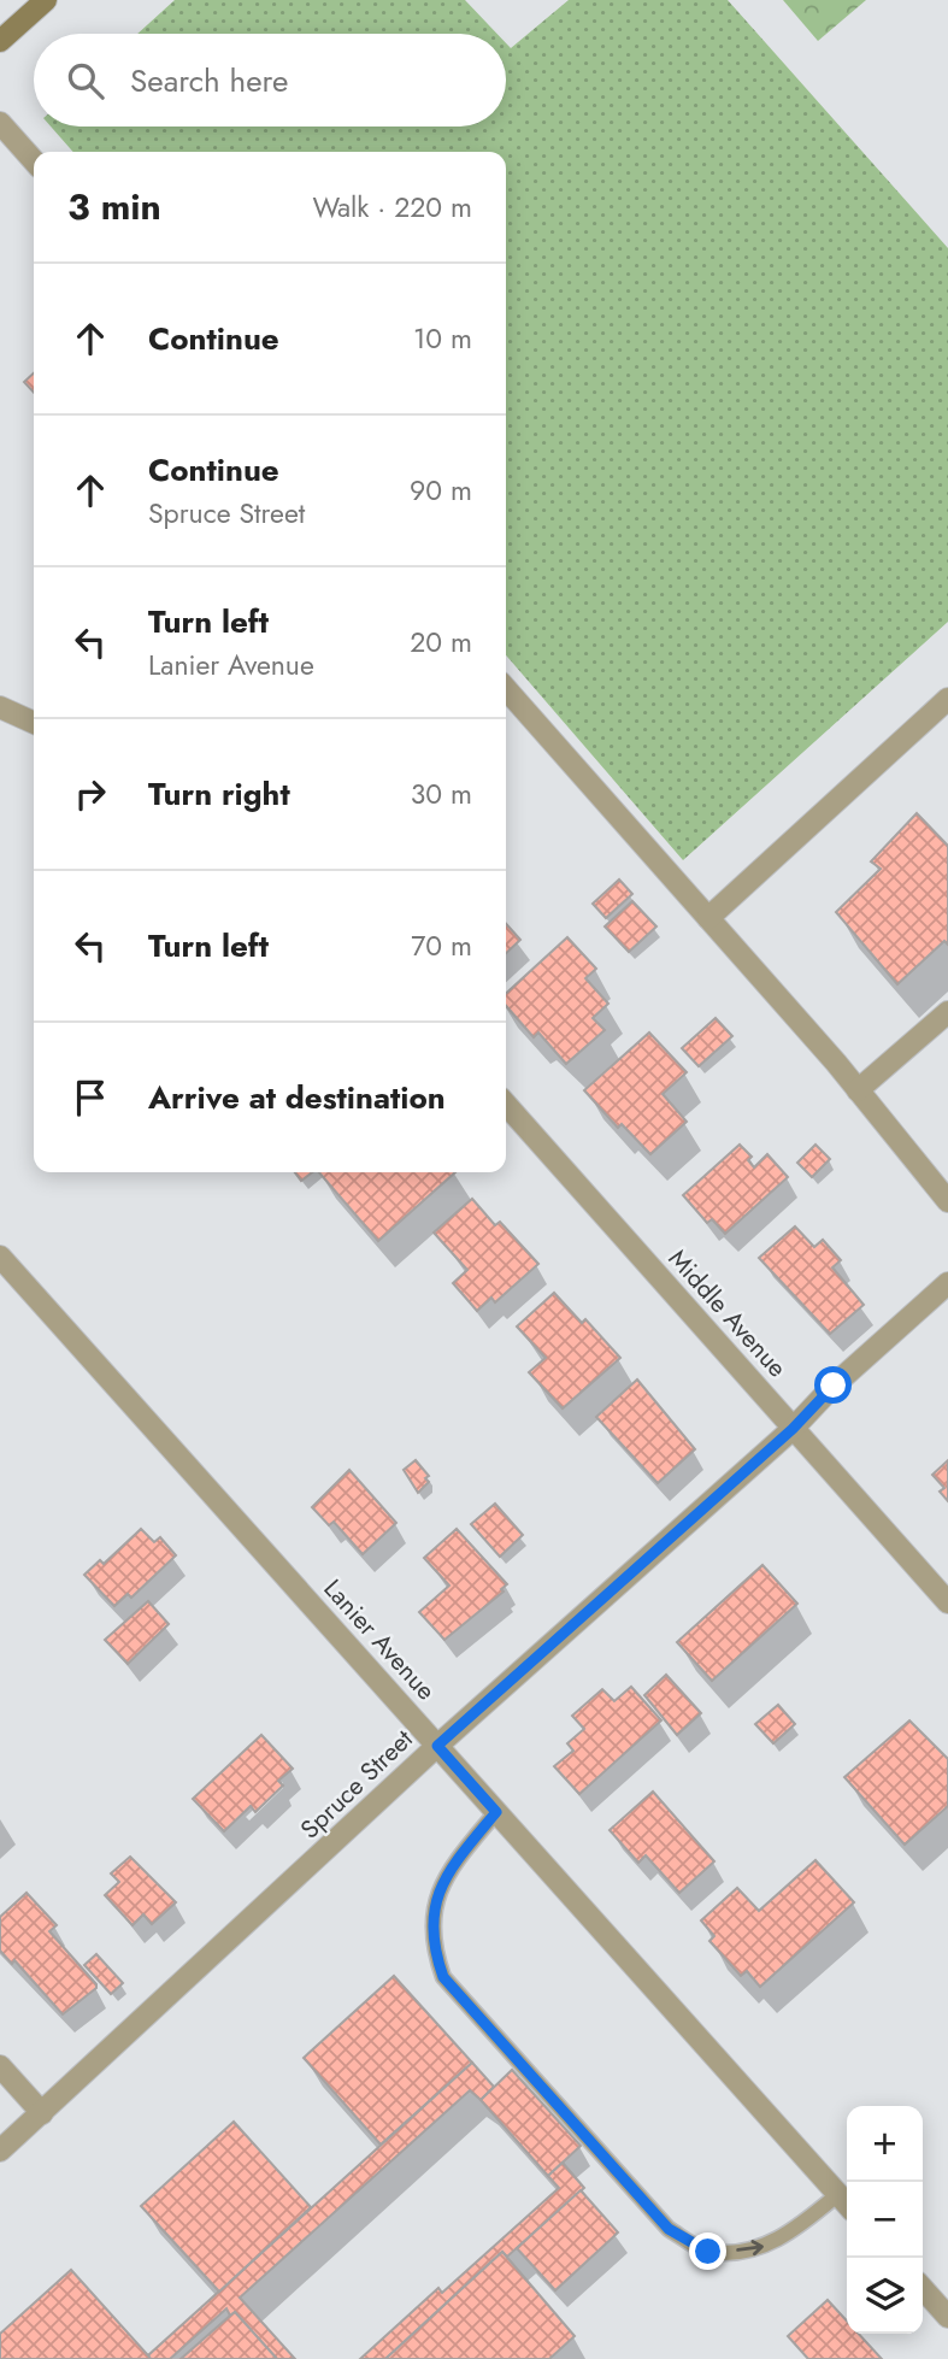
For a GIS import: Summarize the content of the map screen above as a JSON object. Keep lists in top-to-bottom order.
{
  "streets": {
    "street": ["Middle Avenue", "Lanier Avenue", "Spruce Street"]
  },
  "crossings": [
    ["Middle Avenue", "Spruce Street"],
    ["Lanier Avenue", "Spruce Street"]
  ],
  "page": {
    "search": "Search here",
    "heading": ["3 min", "Walk · 220 m"],
    "list": [
      ["Continue", "10 m"],
      ["Continue", "Spruce Street", "90 m"],
      ["Turn left", "Lanier Avenue", "20 m"],
      ["Turn right", "30 m"],
      ["Turn left", "70 m"],
      "Arrive at destination"
    ],
    "map_buttons": ["+", "−"]
  }
}
